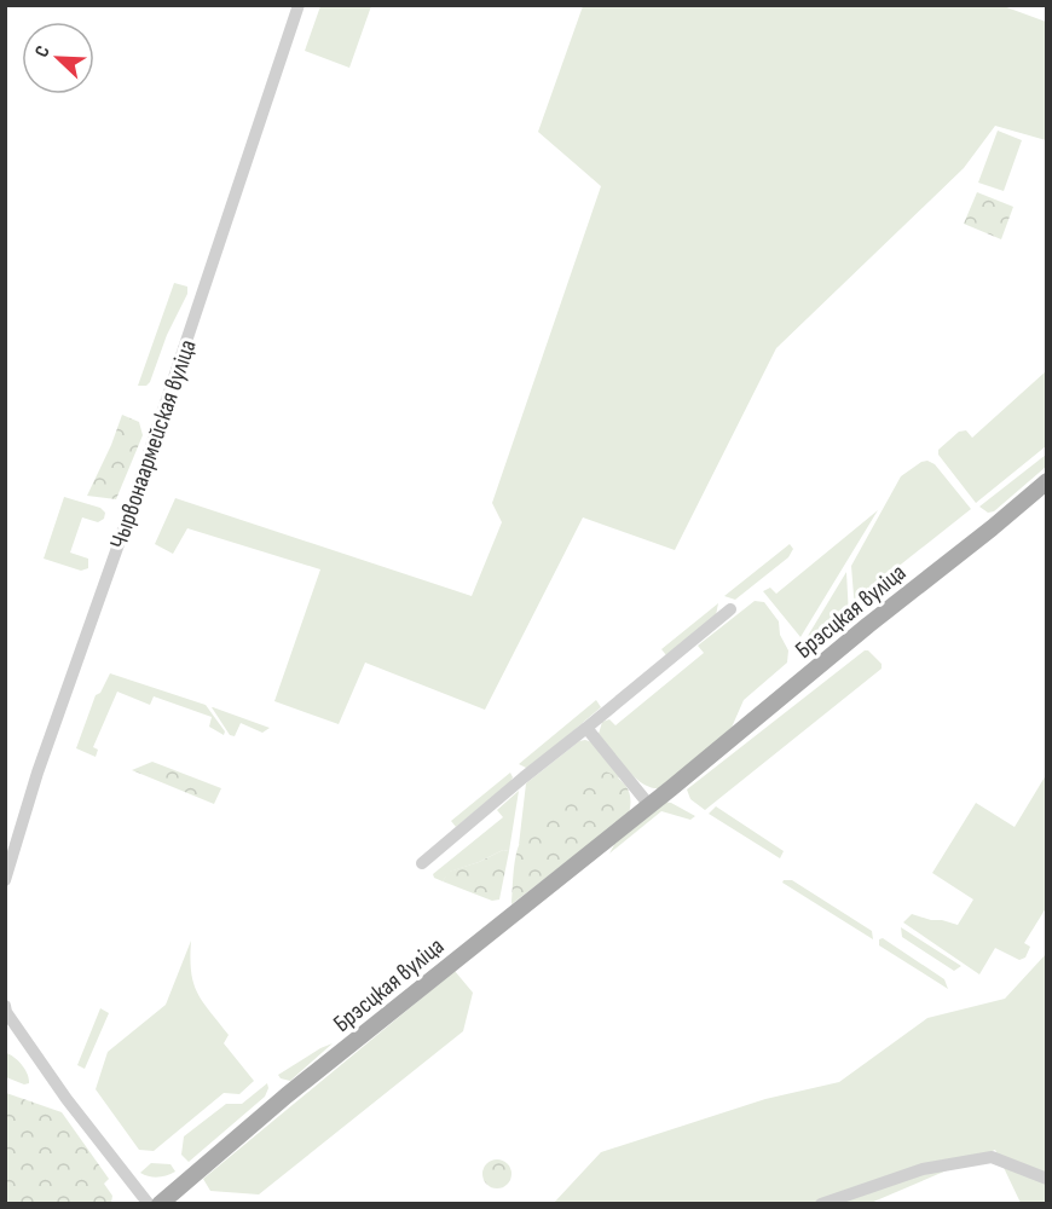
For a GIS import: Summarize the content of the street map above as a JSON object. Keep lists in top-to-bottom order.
{
  "streets": {
    "main road": ["Брэсцкая вуліца"],
    "street": ["Чырвонаармейская вуліца"]
  },
  "north": "top left"
}
